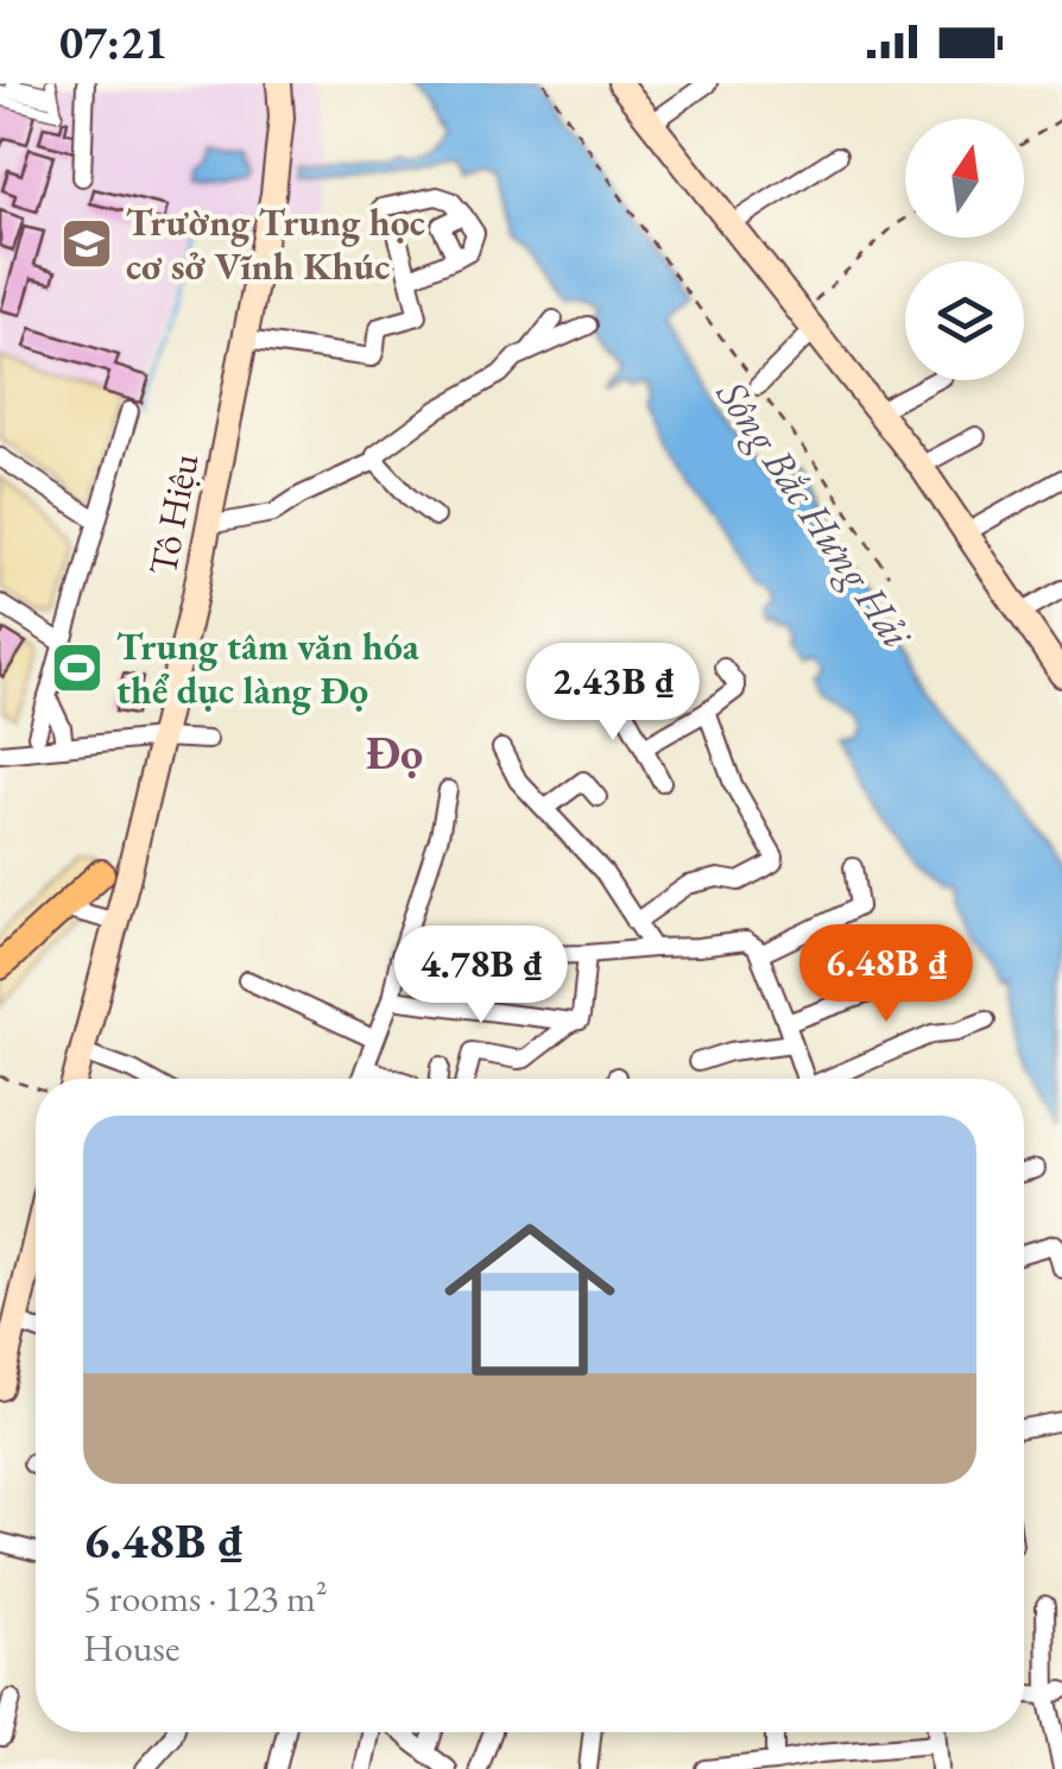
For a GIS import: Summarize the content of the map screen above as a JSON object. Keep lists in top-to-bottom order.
{
  "streets": {
    "main road": ["Tô Hiệu"]
  },
  "districts": ["Đọ"],
  "water": ["Sông Bắc Hưng Hải"],
  "places": {
    "school or university": ["Trường Trung học cơ sở Vĩnh Khúc"],
    "sports": ["Trung tâm văn hóa thể dục làng Đọ"]
  },
  "north": "top",
  "page": {
    "status": "07:21",
    "price": ["2.43B ₫", "6.48B ₫", "4.78B ₫"],
    "list": [
      {
        "name": "6.48B ₫",
        "note": "5 rooms · 123 m² · House"
      }
    ]
  }
}
